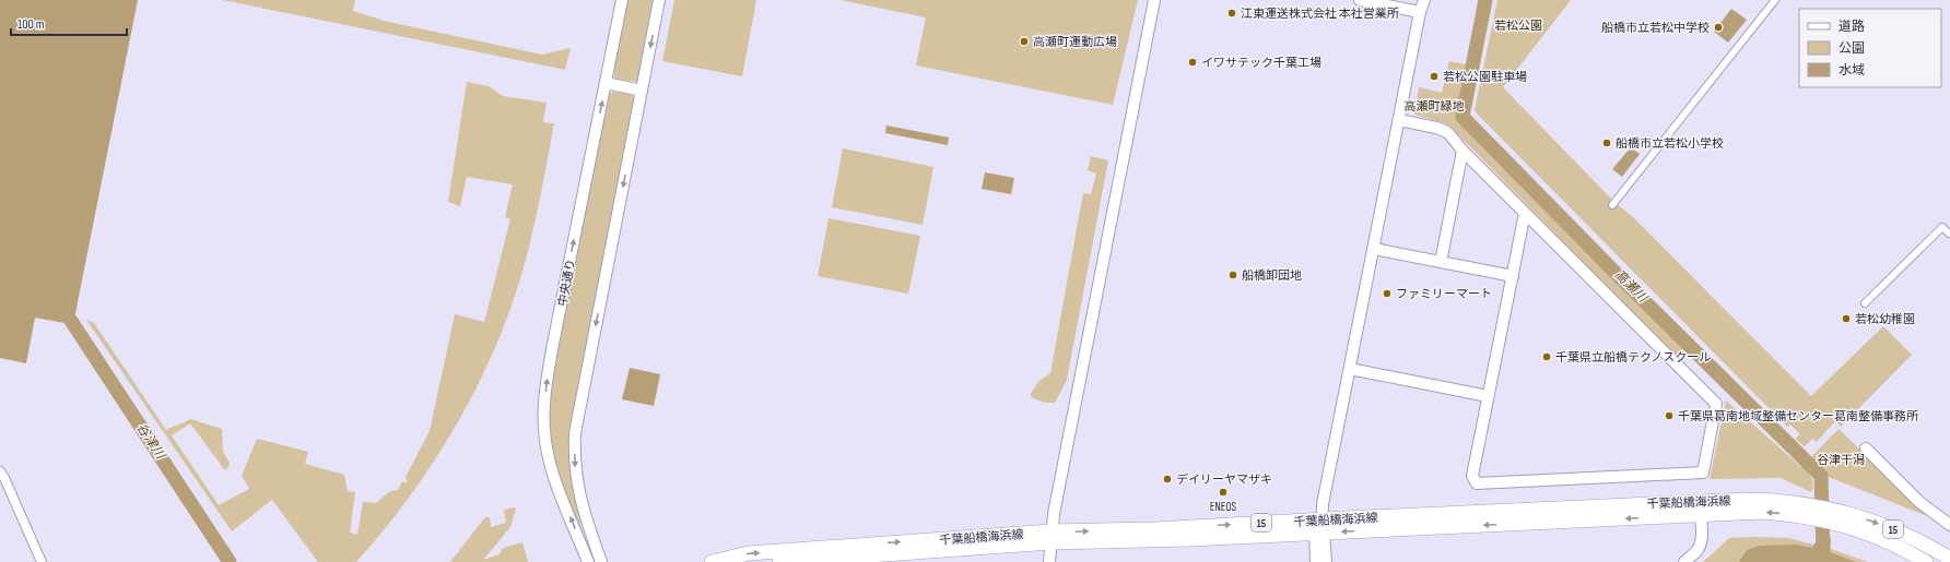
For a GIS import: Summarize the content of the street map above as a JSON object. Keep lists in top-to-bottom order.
{
  "streets": {
    "main road": ["千葉船橋海浜線", "15"],
    "street": ["中央通り"]
  },
  "water": ["高瀬川", "谷津川"],
  "parks": ["若松公園", "高瀬町緑地", "谷津干潟"],
  "places": [
    "江東運送株式会社 本社営業所",
    "船橋市立若松中学校",
    "高瀬町運動広場",
    "イワサテック千葉工場",
    "若松公園駐車場",
    "船橋市立若松小学校",
    "船橋卸団地",
    "ファミリーマート",
    "若松幼稚園",
    "千葉県立船橋テクノスクール",
    "千葉県葛南地域整備センター葛南整備事務所",
    "デイリーヤマザキ",
    "ENEOS"
  ],
  "legend": ["道路", "公園", "水域"],
  "scale_bar": "100 m"
}
